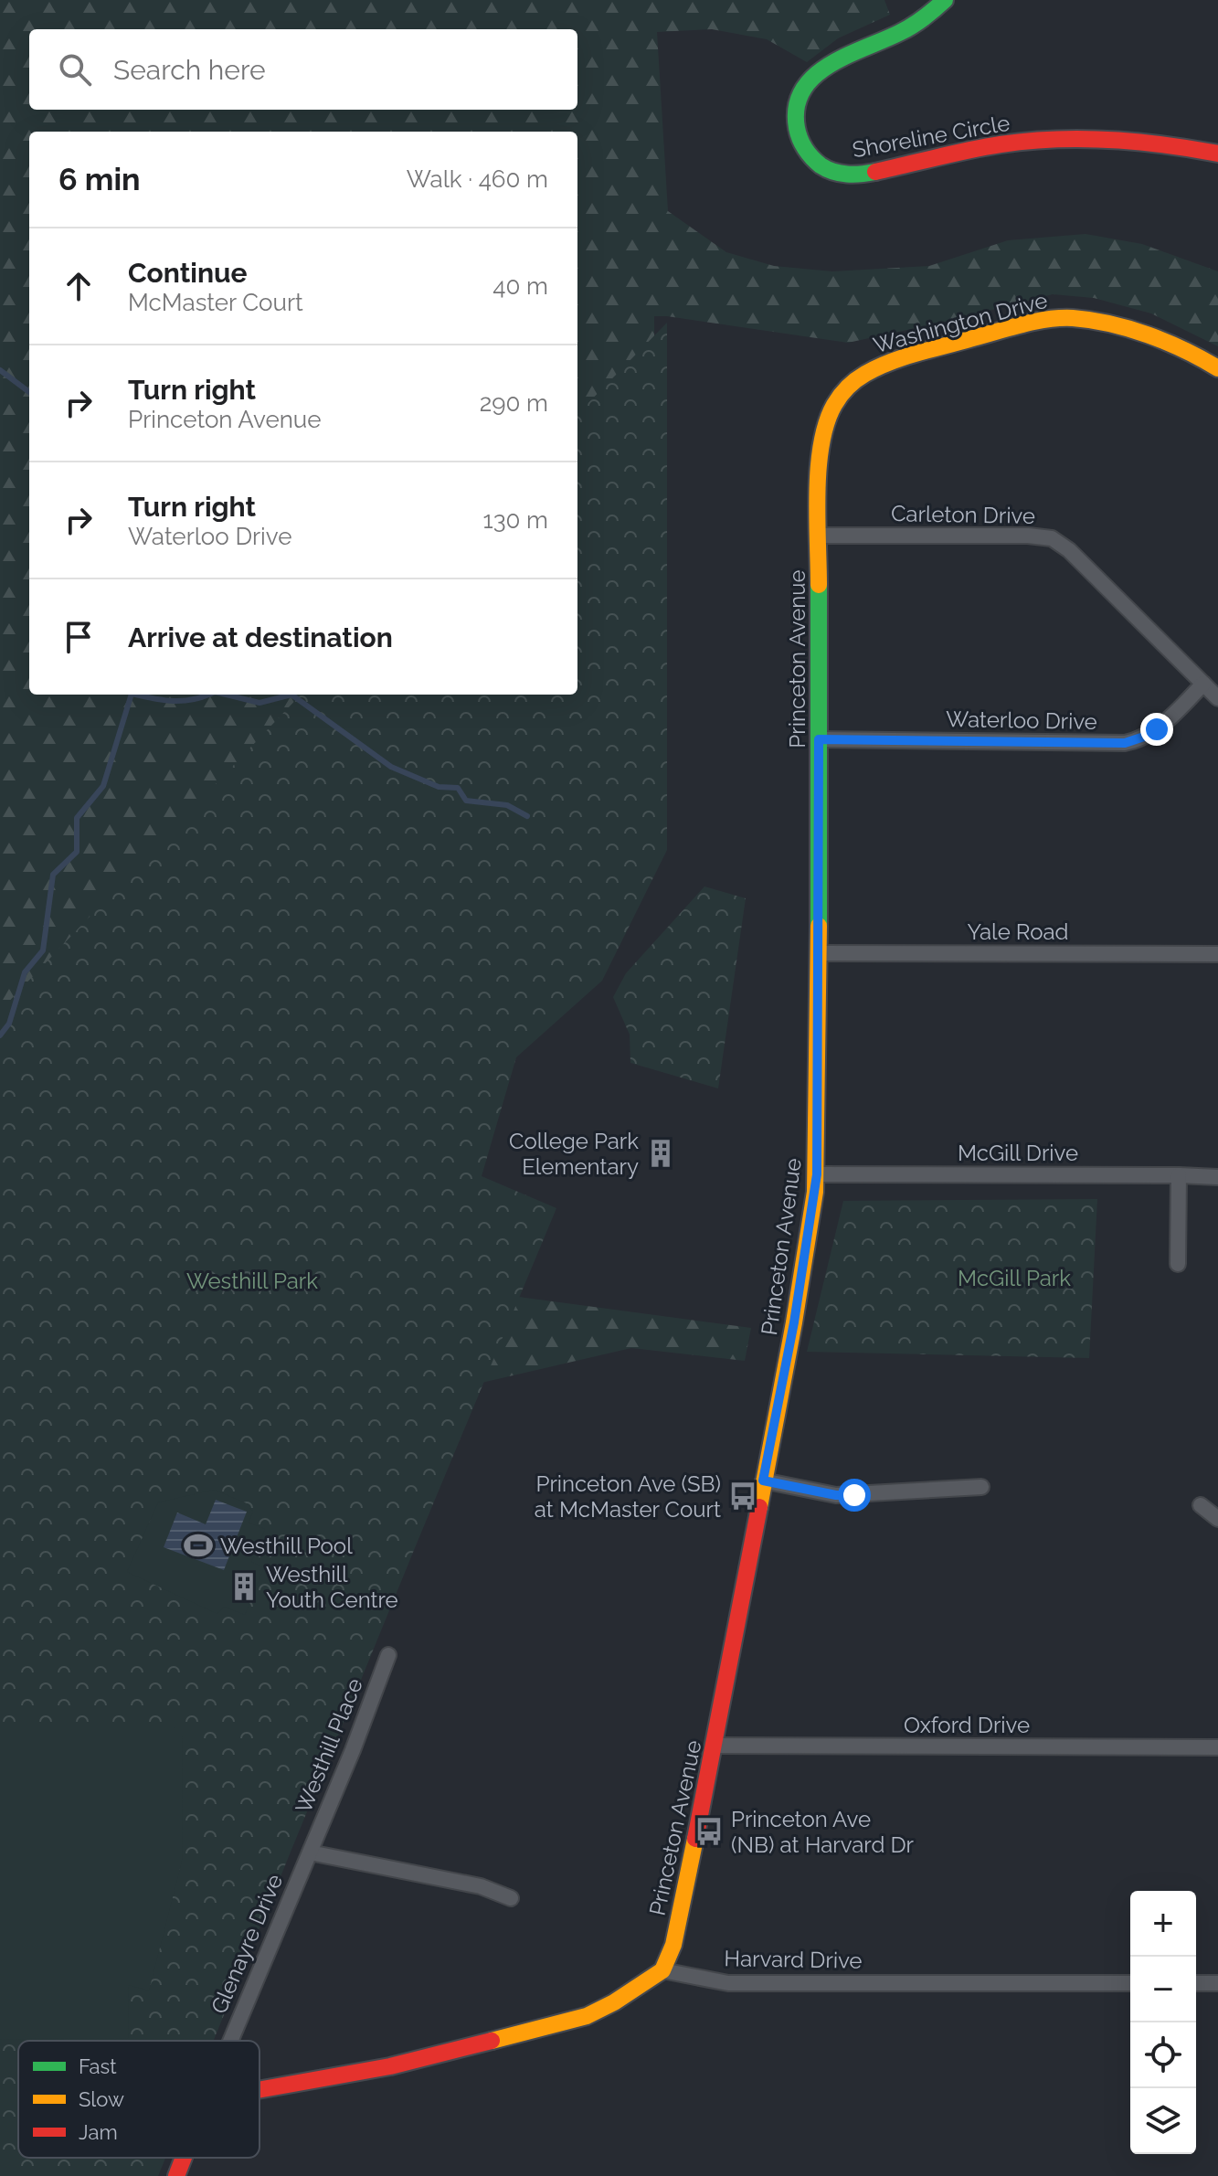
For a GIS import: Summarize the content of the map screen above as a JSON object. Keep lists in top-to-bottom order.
{
  "streets": {
    "street": [
      "Shoreline Circle",
      "Washington Drive",
      "Carleton Drive",
      "Princeton Avenue",
      "Waterloo Drive",
      "Yale Road",
      "McGill Drive",
      "Oxford Drive",
      "Westhill Place",
      "Glenayre Drive",
      "Harvard Drive"
    ]
  },
  "crossings": [
    ["Washington Drive", "Princeton Avenue"],
    ["Carleton Drive", "Princeton Avenue"],
    ["Carleton Drive", "Waterloo Drive"],
    ["Princeton Avenue", "Waterloo Drive"],
    ["Princeton Avenue", "Yale Road"],
    ["Princeton Avenue", "McGill Drive"],
    ["Princeton Avenue", "Oxford Drive"],
    ["Princeton Avenue", "Harvard Drive"],
    ["Westhill Place", "Glenayre Drive"]
  ],
  "parks": ["McGill Park", "Westhill Park"],
  "places": {
    "building": ["College Park Elementary", "Westhill Youth Centre"],
    "bus stop": ["Princeton Ave (SB) at McMaster Court", "Princeton Ave (NB) at Harvard Dr"],
    "sports": ["Westhill Pool"]
  },
  "legend": ["Fast", "Slow", "Jam"],
  "page": {
    "search": "Search here",
    "heading": ["6 min", "Walk · 460 m"],
    "list": [
      ["Continue", "McMaster Court", "40 m"],
      ["Turn right", "Princeton Avenue", "290 m"],
      ["Turn right", "Waterloo Drive", "130 m"],
      "Arrive at destination"
    ],
    "map_buttons": ["+", "−"]
  }
}
